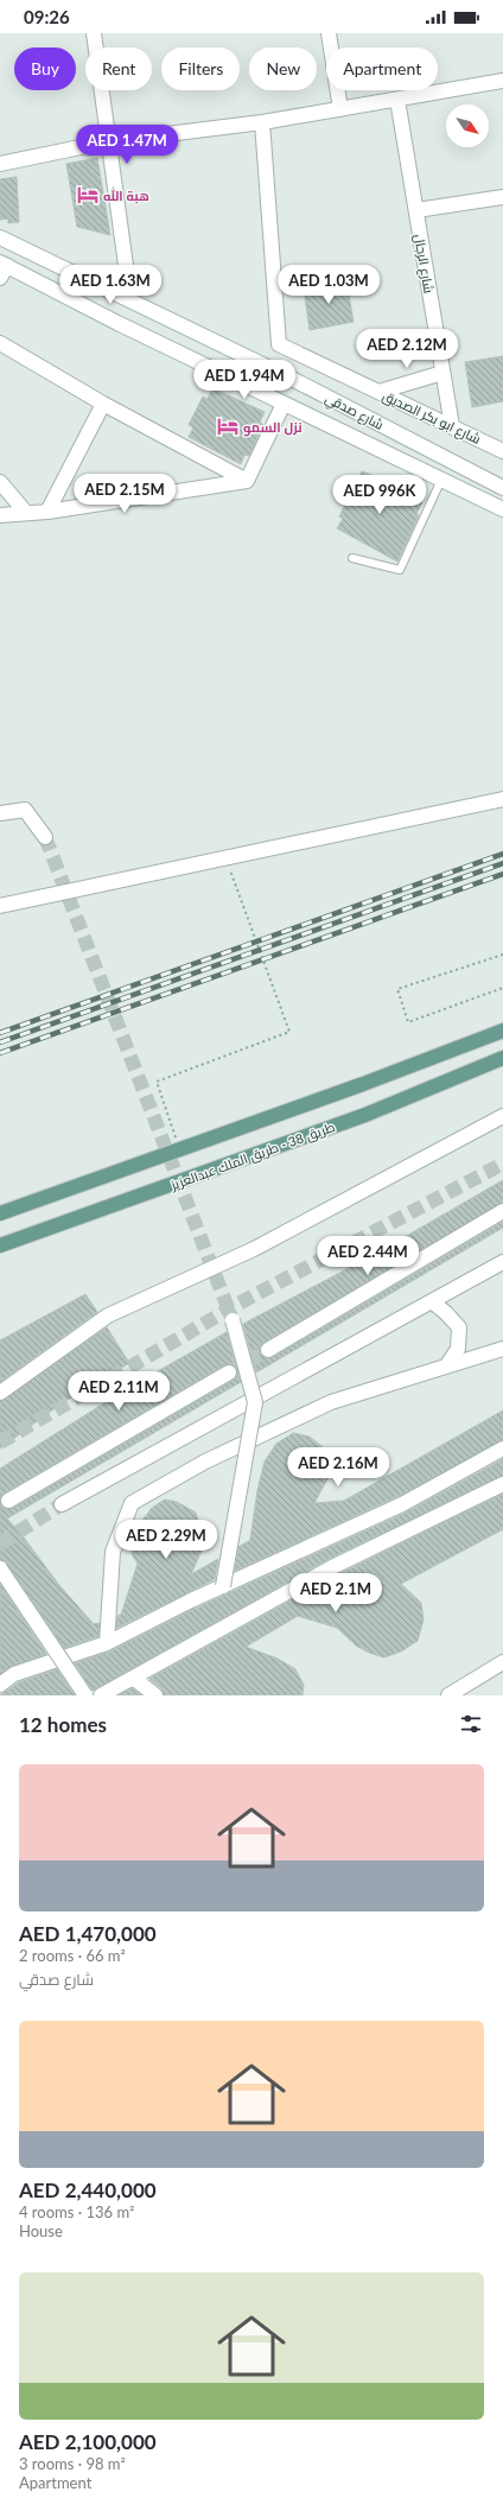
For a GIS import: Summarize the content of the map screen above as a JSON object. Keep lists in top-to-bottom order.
{
  "streets": {
    "main road": ["طريق 38 - طريق الملك عبدالعزيز"],
    "street": ["شارع الرجال", "شارع صدقي", "شارع ابو بكر الصديق"]
  },
  "crossings": [
    ["شارع الرجال", "شارع ابو بكر الصديق"]
  ],
  "places": {
    "hotel": ["هبة الله", "نزل السمو"]
  },
  "north": "bottom right",
  "page": {
    "status": "09:26",
    "chip": [
      "Buy",
      "Rent",
      "Filters",
      "New",
      "Apartment"
    ],
    "price": [
      "AED 1.47M",
      "AED 1.63M",
      "AED 1.03M",
      "AED 2.12M",
      "AED 1.94M",
      "AED 2.15M",
      "AED 996K",
      "AED 2.44M",
      "AED 2.11M",
      "AED 2.16M",
      "AED 2.29M",
      "AED 2.1M"
    ],
    "heading": "12 homes",
    "list": [
      {
        "name": "AED 1,470,000",
        "note": "2 rooms · 66 m² · شارع صدقي"
      },
      {
        "name": "AED 2,440,000",
        "note": "4 rooms · 136 m² · House"
      },
      {
        "name": "AED 2,100,000",
        "note": "3 rooms · 98 m² · Apartment"
      }
    ]
  }
}
